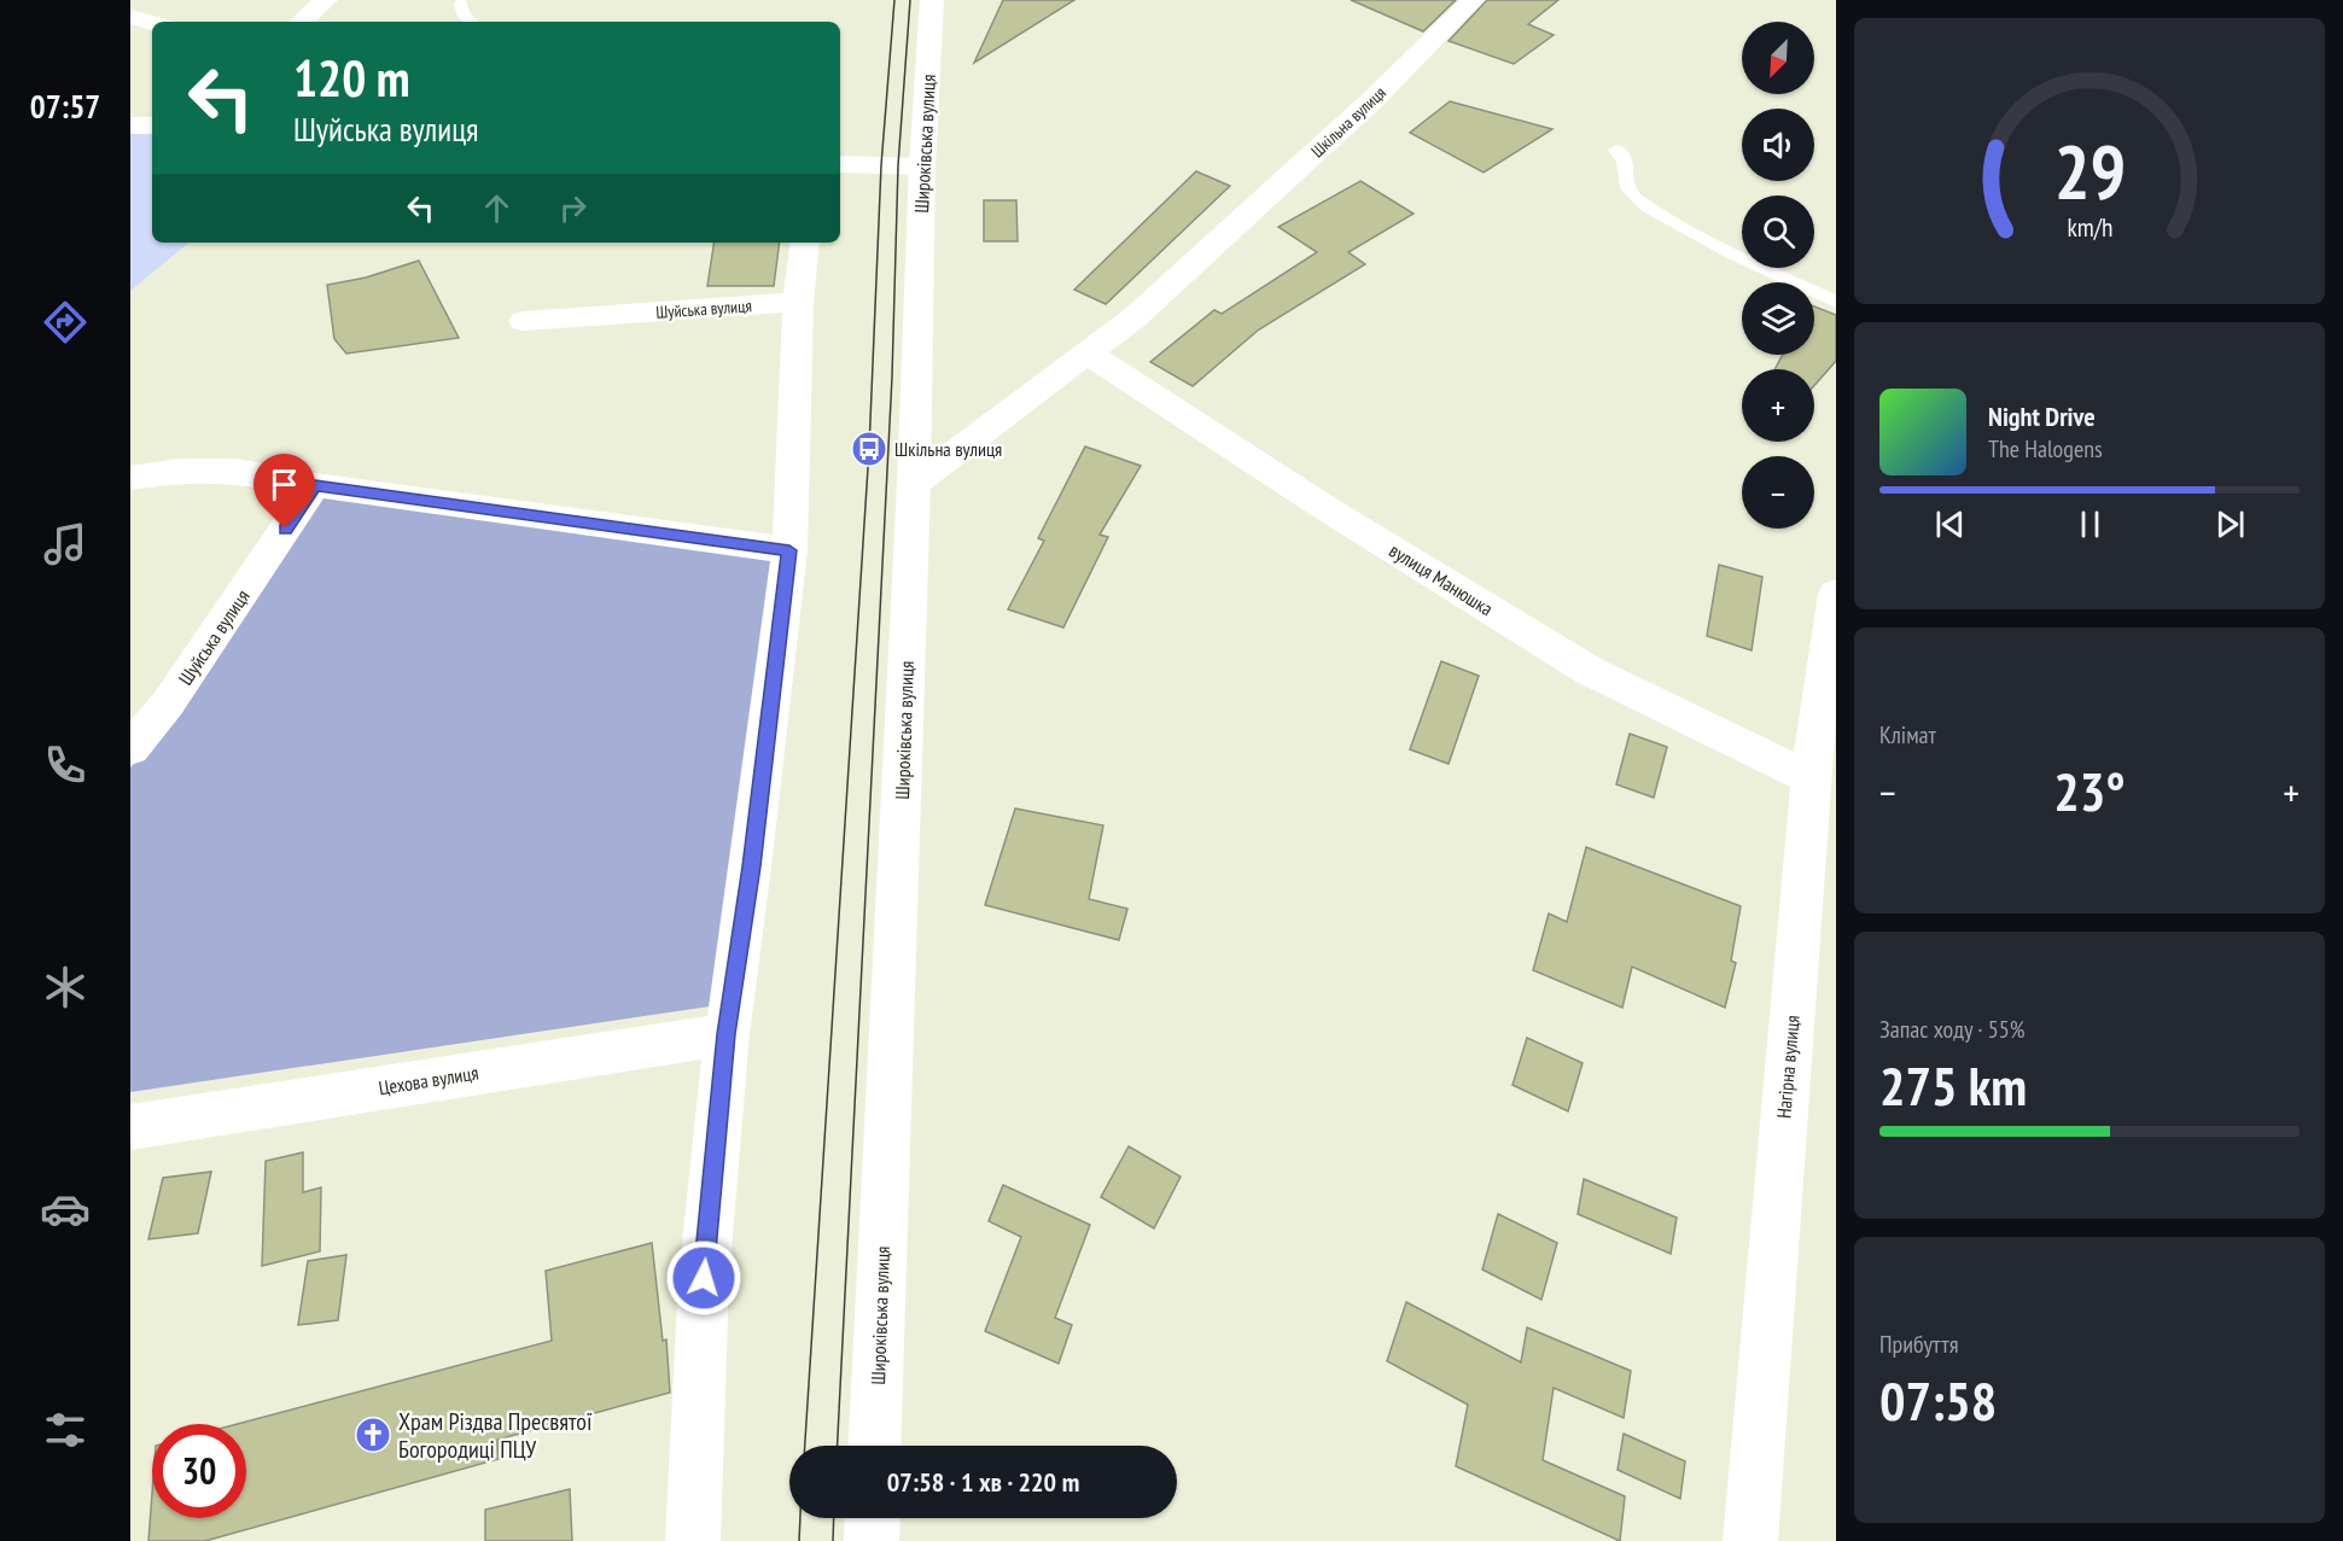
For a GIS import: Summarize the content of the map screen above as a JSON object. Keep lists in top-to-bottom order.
{
  "streets": {
    "street": [
      "Шкільна вулиця",
      "Широківська вулиця",
      "Шуйська вулиця",
      "вулиця Манюшка",
      "Нагірна вулиця",
      "Цехова вулиця"
    ]
  },
  "crossings": [
    ["Шкільна вулиця", "Широківська вулиця"],
    ["Шкільна вулиця", "вулиця Манюшка"],
    ["вулиця Манюшка", "Нагірна вулиця"]
  ],
  "places": {
    "bus stop": ["Шкільна вулиця"],
    "church": ["Храм Різдва Пресвятої Богородиці ПЦУ"]
  },
  "north": "bottom left",
  "page": {
    "tabs": "07:57",
    "map_buttons": ["+", "−"],
    "turn": ["120 m", "Шуйська вулиця"],
    "song": ["Night Drive", "The Halogens"],
    "tile": [
      "Клімат",
      ["Запас ходу · 55%", "275 km"],
      ["Прибуття", "07:58"]
    ],
    "heat": ["−", "23°", "+"],
    "limit": "30",
    "trip": "07:58 · 1 хв · 220 m",
    "gauge": ["29", "km/h"]
  }
}
